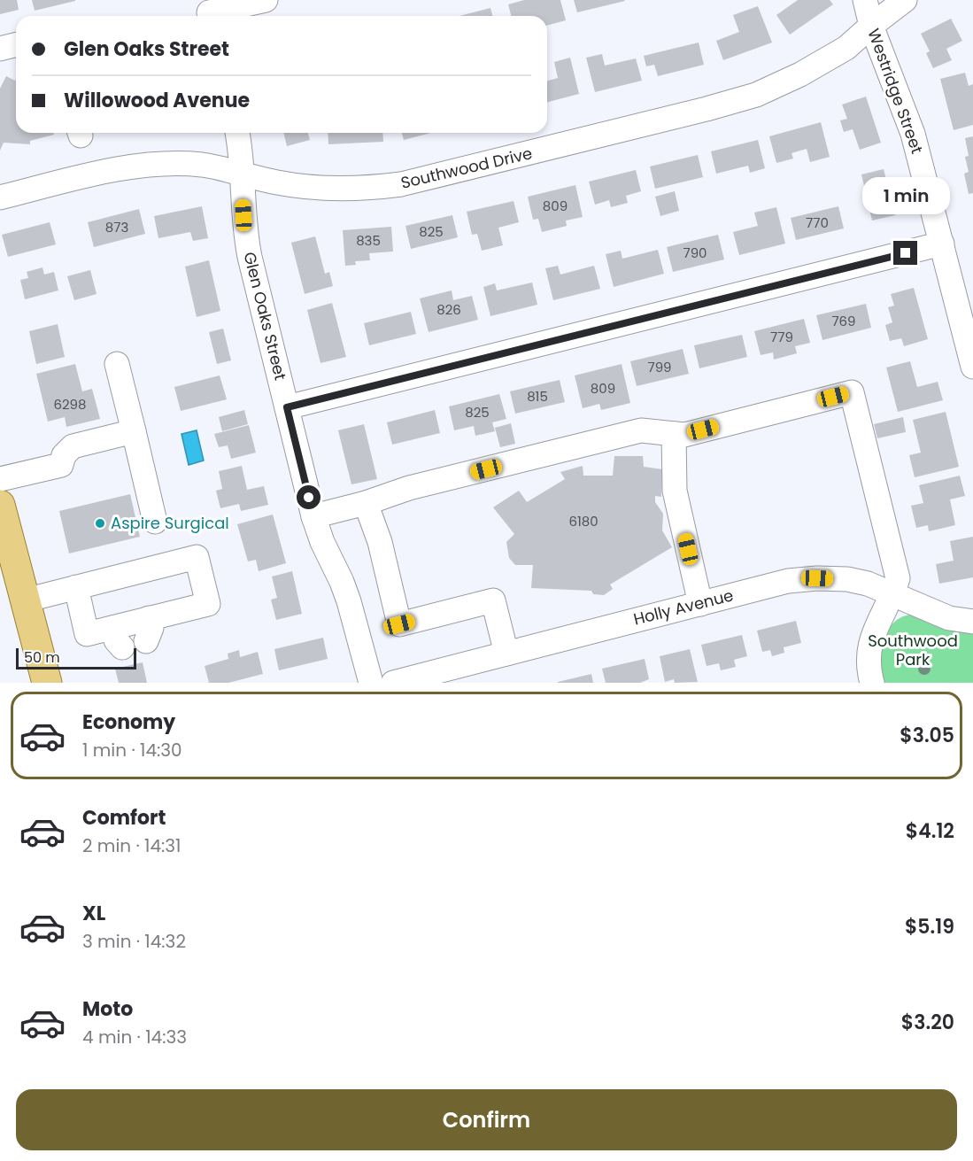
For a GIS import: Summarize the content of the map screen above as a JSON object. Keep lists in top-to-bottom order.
{
  "streets": {
    "street": [
      "Westridge Street",
      "Southwood Drive",
      "Glen Oaks Street",
      "Holly Avenue"
    ]
  },
  "crossings": [
    ["Westridge Street", "Southwood Drive"],
    ["Southwood Drive", "Glen Oaks Street"]
  ],
  "parks": ["Southwood Park"],
  "places": ["Aspire Surgical"],
  "house_numbers": [
    "809",
    "770",
    "873",
    "825",
    "835",
    "790",
    "826",
    "769",
    "779",
    "799",
    "809",
    "815",
    "6298",
    "825",
    "6180"
  ],
  "scale_bar": "50 m",
  "page": {
    "banner": ["Glen Oaks Street", "Willowood Avenue"],
    "bubble": "1 min",
    "scale": "50 m",
    "list": [
      {
        "name": "Economy",
        "note": "1 min · 14:30",
        "value": "$3.05"
      },
      {
        "name": "Comfort",
        "note": "2 min · 14:31",
        "value": "$4.12"
      },
      {
        "name": "XL",
        "note": "3 min · 14:32",
        "value": "$5.19"
      },
      {
        "name": "Moto",
        "note": "4 min · 14:33",
        "value": "$3.20"
      }
    ],
    "buttons": "Confirm"
  }
}
